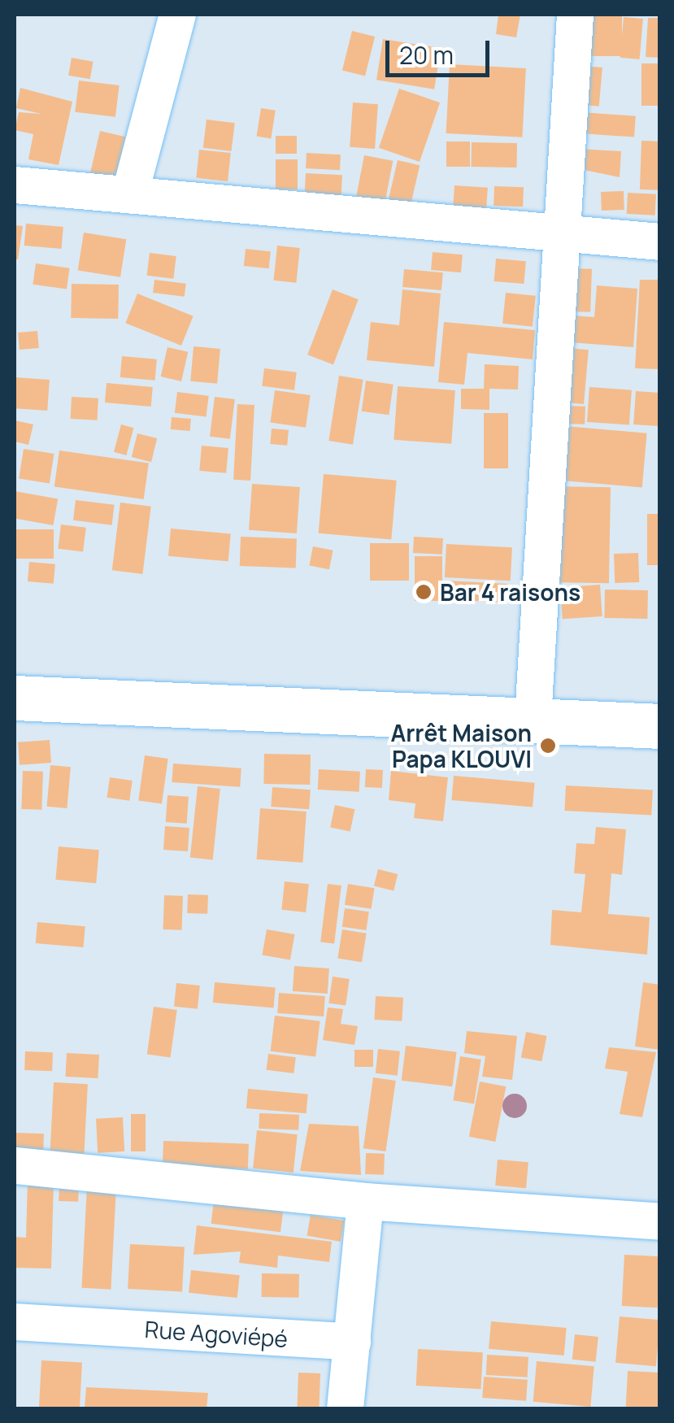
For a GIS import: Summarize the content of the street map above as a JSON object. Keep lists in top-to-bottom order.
{
  "streets": {
    "street": ["Rue Agoviépé"]
  },
  "places": ["Bar 4 raisons", "Arrêt Maison Papa KLOUVI"],
  "scale_bar": "20 m"
}
